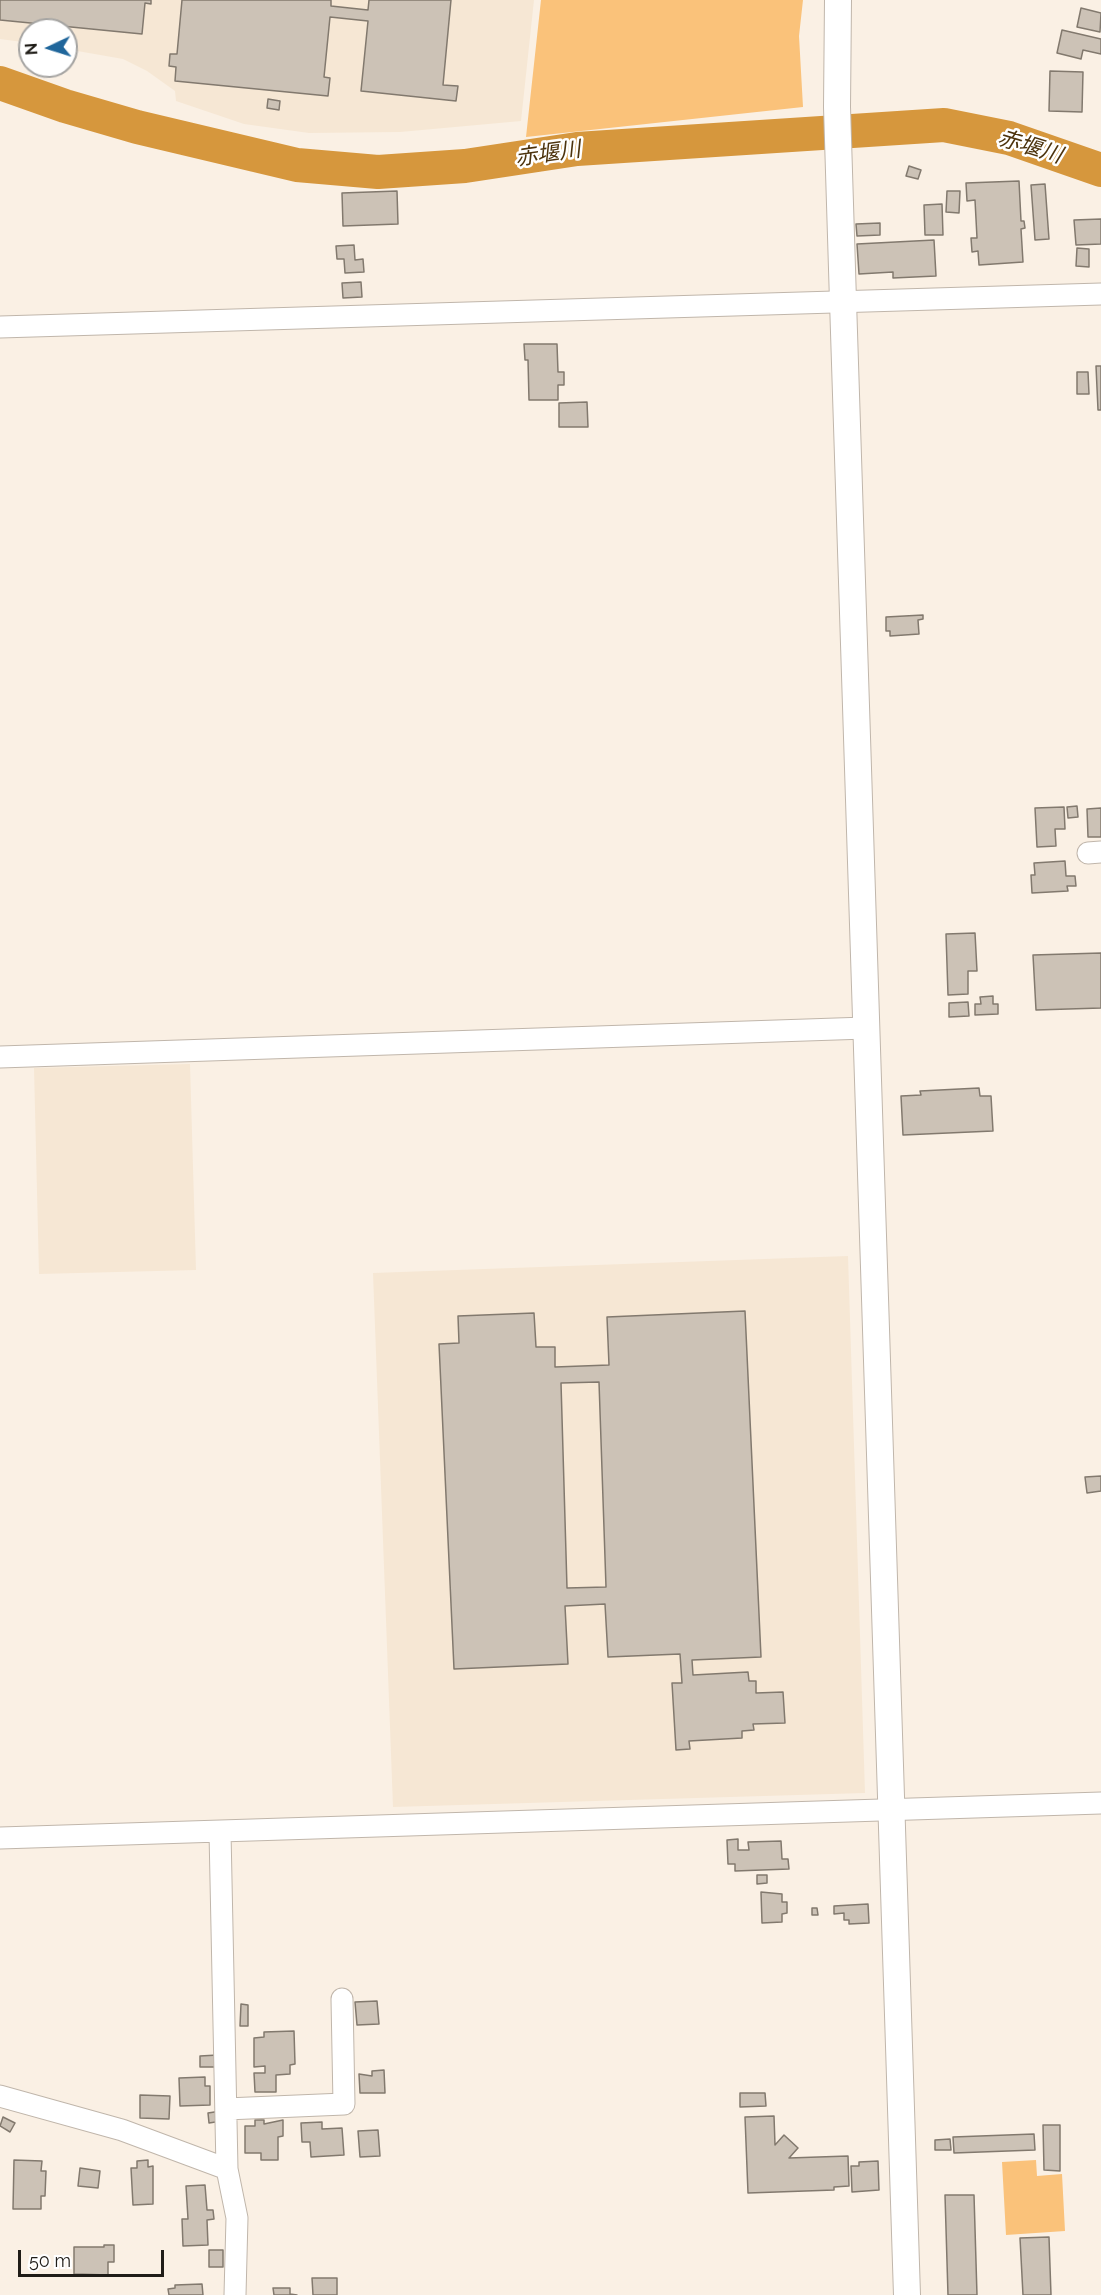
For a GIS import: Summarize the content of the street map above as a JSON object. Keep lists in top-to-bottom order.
{
  "water": ["赤堰川"],
  "scale_bar": "50 m",
  "north": "left"
}
